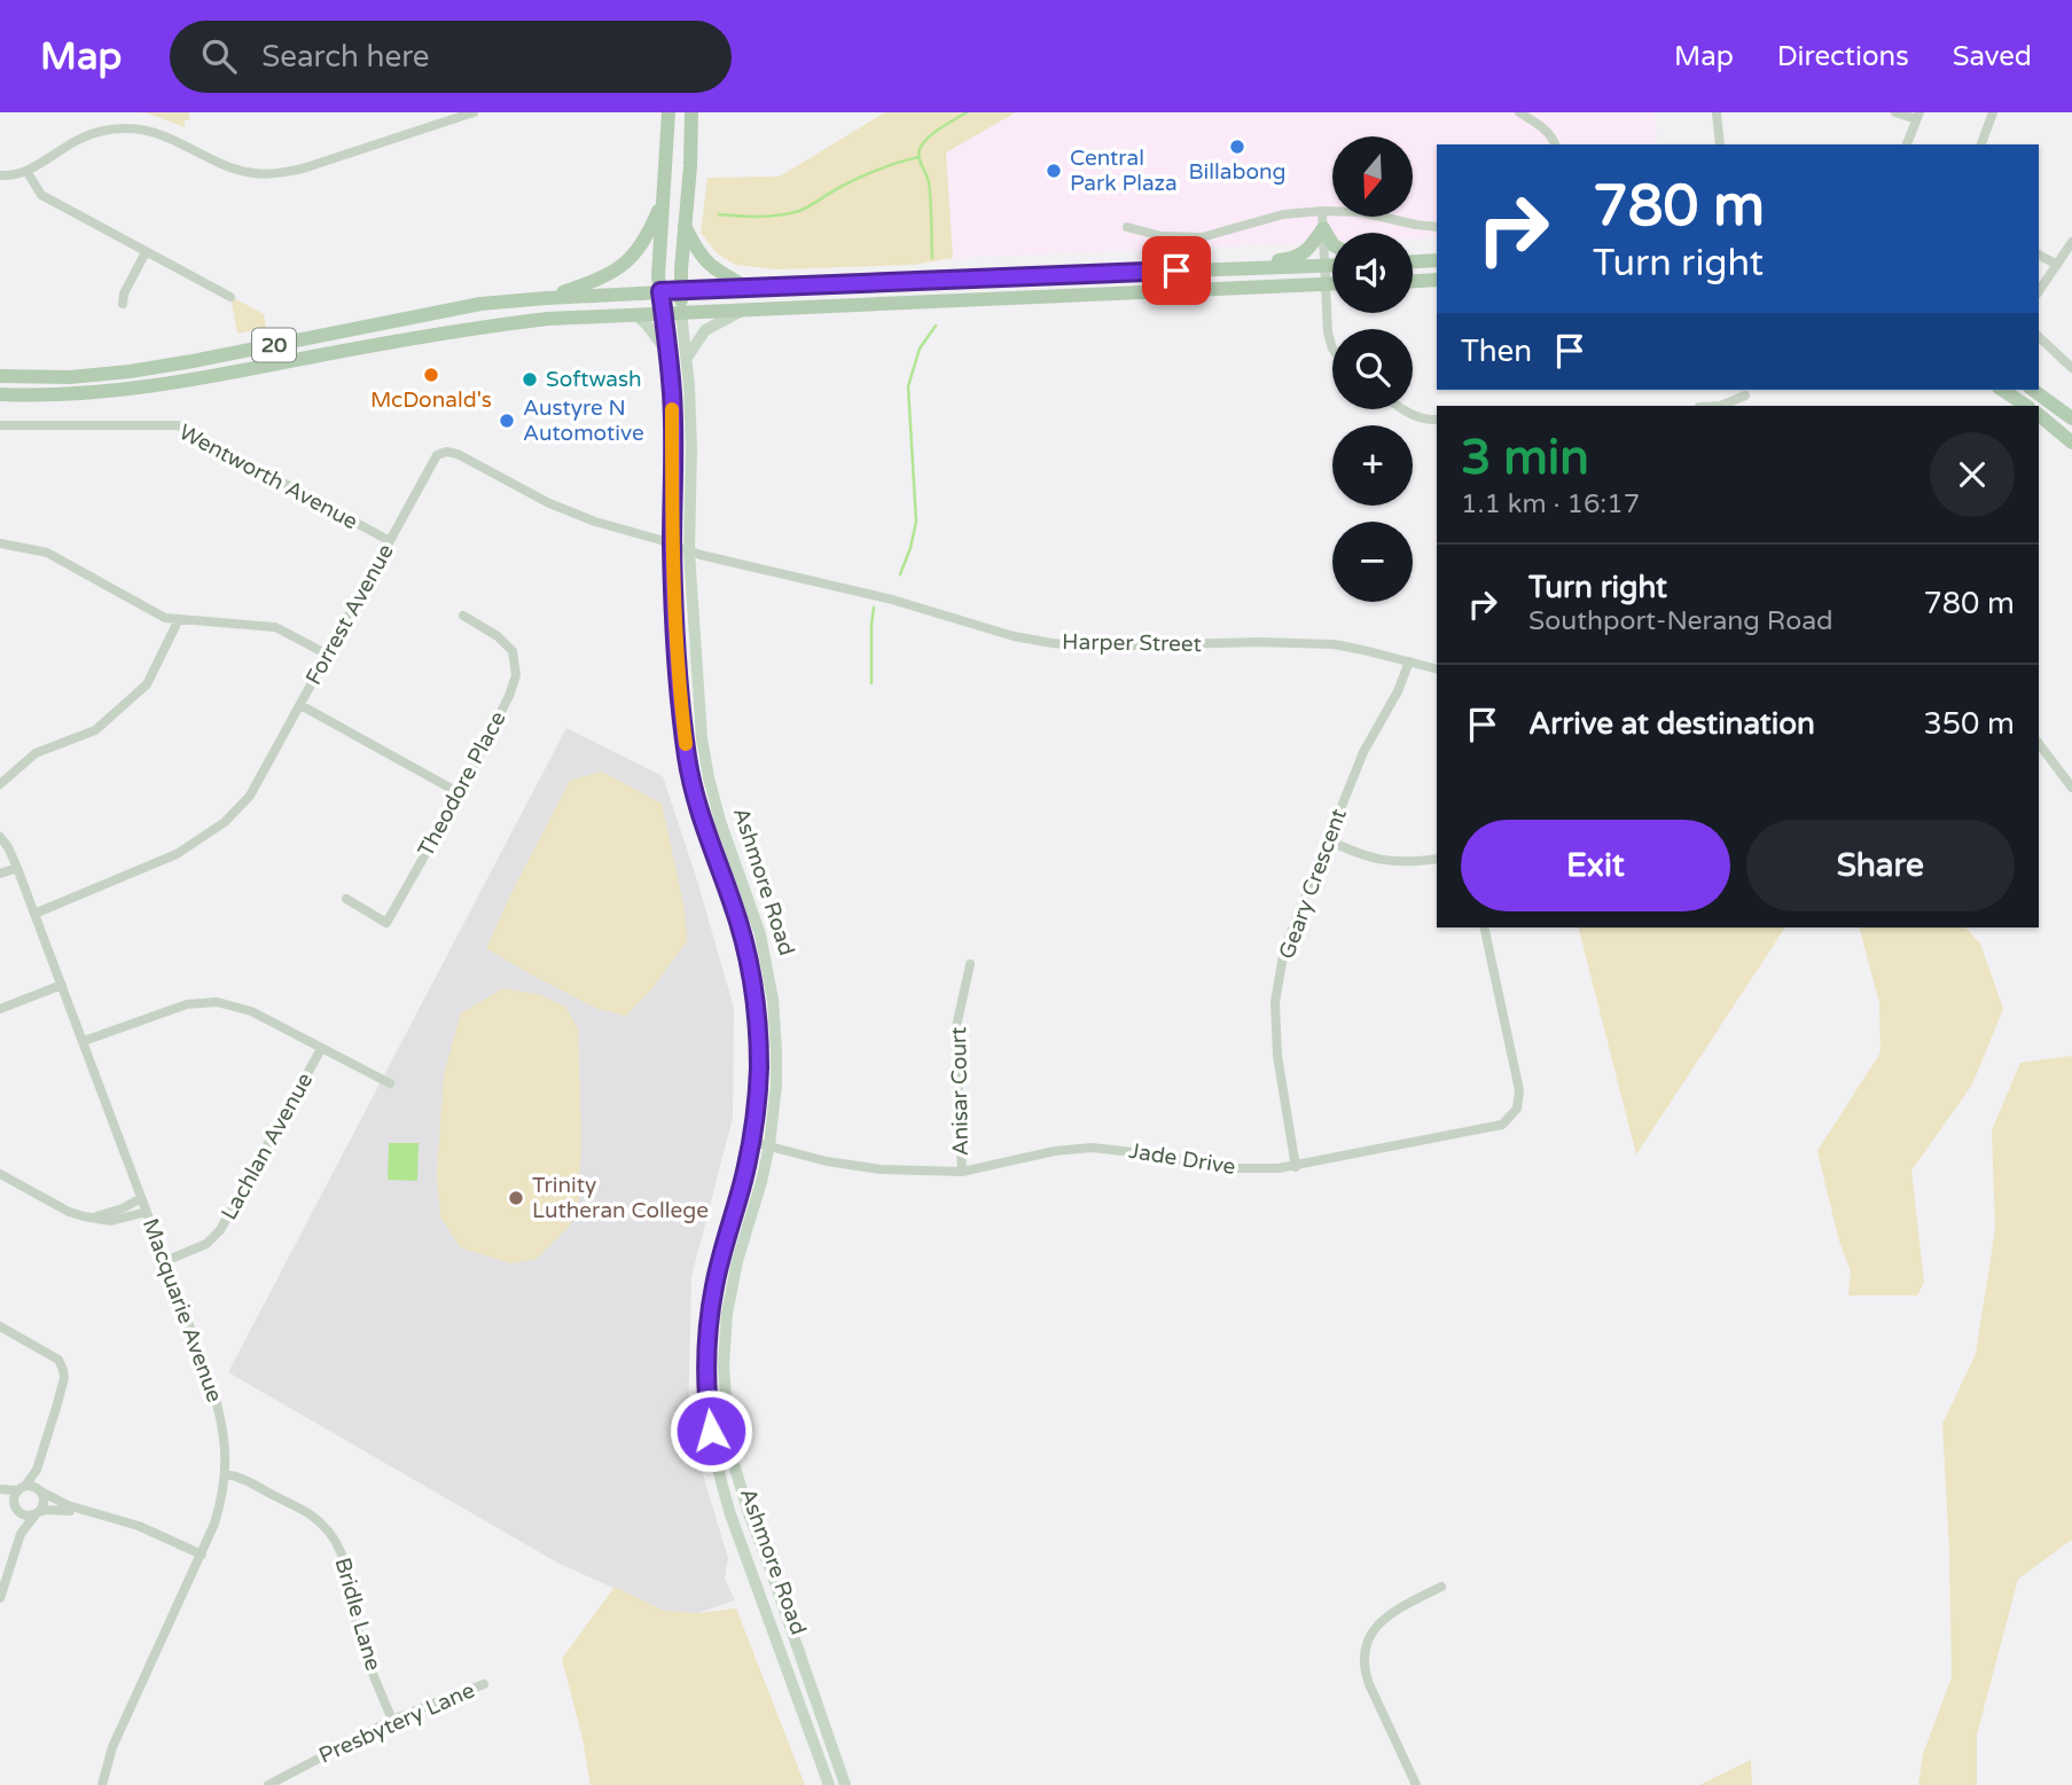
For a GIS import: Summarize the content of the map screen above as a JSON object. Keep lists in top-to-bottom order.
{
  "streets": {
    "main road": ["20", "Ashmore Road"],
    "street": [
      "Wentworth Avenue",
      "Forrest Avenue",
      "Harper Street",
      "Theodore Place",
      "Geary Crescent",
      "Anisar Court",
      "Lachlan Avenue",
      "Jade Drive",
      "Macquarie Avenue",
      "Bridle Lane",
      "Presbytery Lane"
    ]
  },
  "crossings": [
    ["20", "Ashmore Road"],
    ["Wentworth Avenue", "Forrest Avenue"],
    ["Forrest Avenue", "Harper Street"],
    ["Forrest Avenue", "Ashmore Road"],
    ["Forrest Avenue", "Macquarie Avenue"],
    ["Harper Street", "Ashmore Road"],
    ["Harper Street", "Geary Crescent"],
    ["Ashmore Road", "Jade Drive"],
    ["Geary Crescent", "Jade Drive"],
    ["Anisar Court", "Jade Drive"],
    ["Lachlan Avenue", "Macquarie Avenue"],
    ["Macquarie Avenue", "Bridle Lane"],
    ["Bridle Lane", "Presbytery Lane"]
  ],
  "places": [
    "Billabong",
    "Central Park Plaza",
    "McDonald's",
    "Softwash",
    "Austyre N Automotive",
    "Trinity Lutheran College"
  ],
  "north": "bottom",
  "page": {
    "header": "Map",
    "search": "Search here",
    "nav": ["Map", "Directions", "Saved"],
    "map_buttons": ["+", "−"],
    "turn": ["780 m", "Turn right"],
    "then": "Then",
    "heading": ["3 min", "1.1 km · 16:17"],
    "list": [
      {
        "name": "Turn right",
        "note": "Southport-Nerang Road",
        "value": "780 m"
      },
      {
        "name": "Arrive at destination",
        "value": "350 m"
      }
    ],
    "buttons": ["Exit", "Share"]
  }
}
